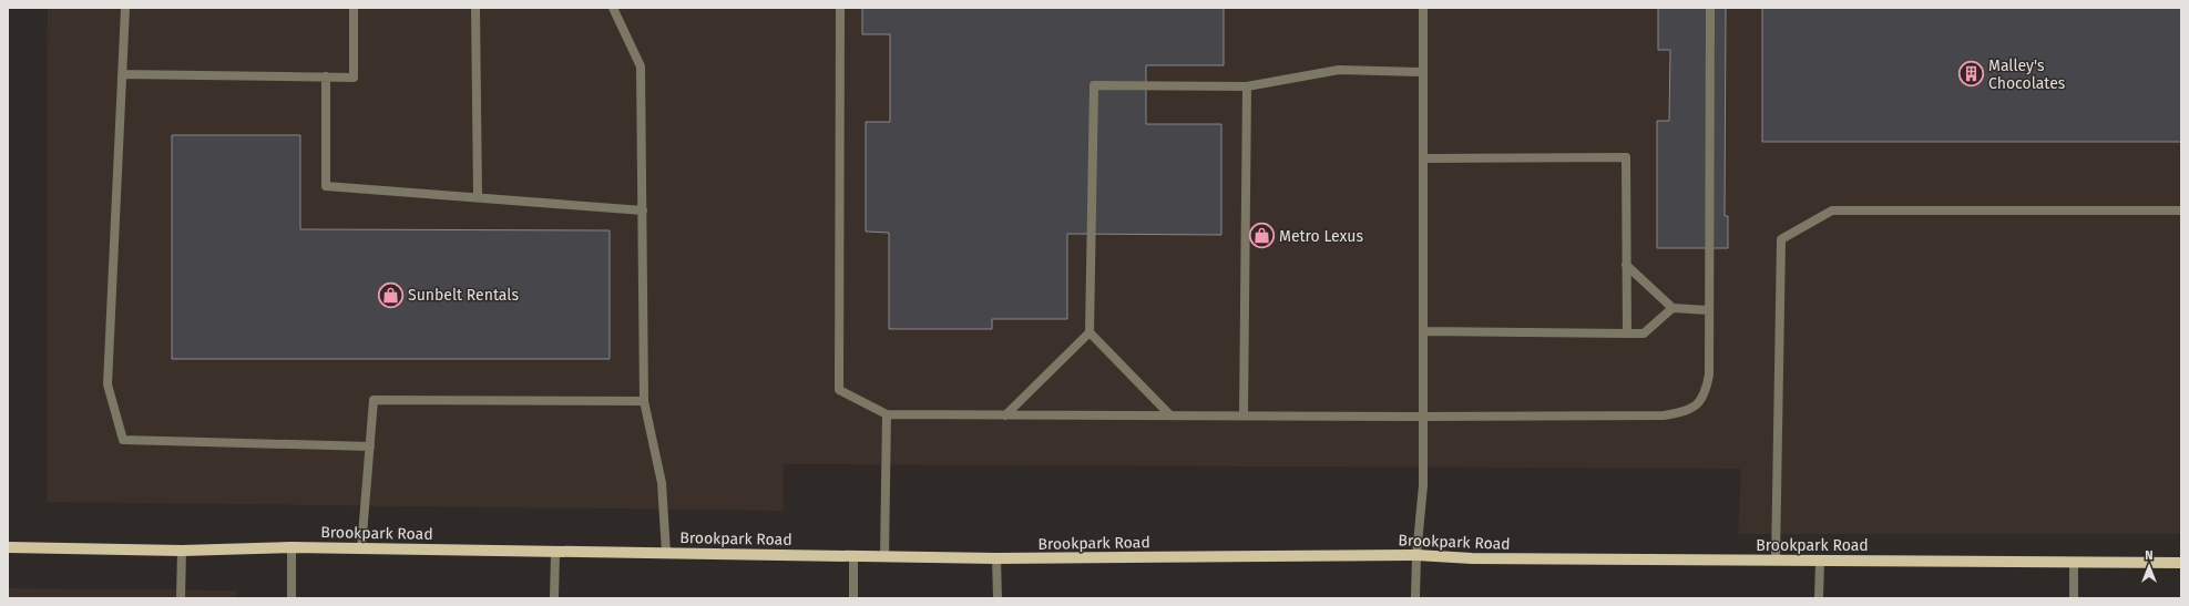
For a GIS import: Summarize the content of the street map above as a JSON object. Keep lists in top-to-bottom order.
{
  "streets": {
    "main road": ["Brookpark Road"]
  },
  "places": {
    "building": ["Malley's Chocolates"],
    "shop": ["Metro Lexus", "Sunbelt Rentals"]
  },
  "north": "top"
}
